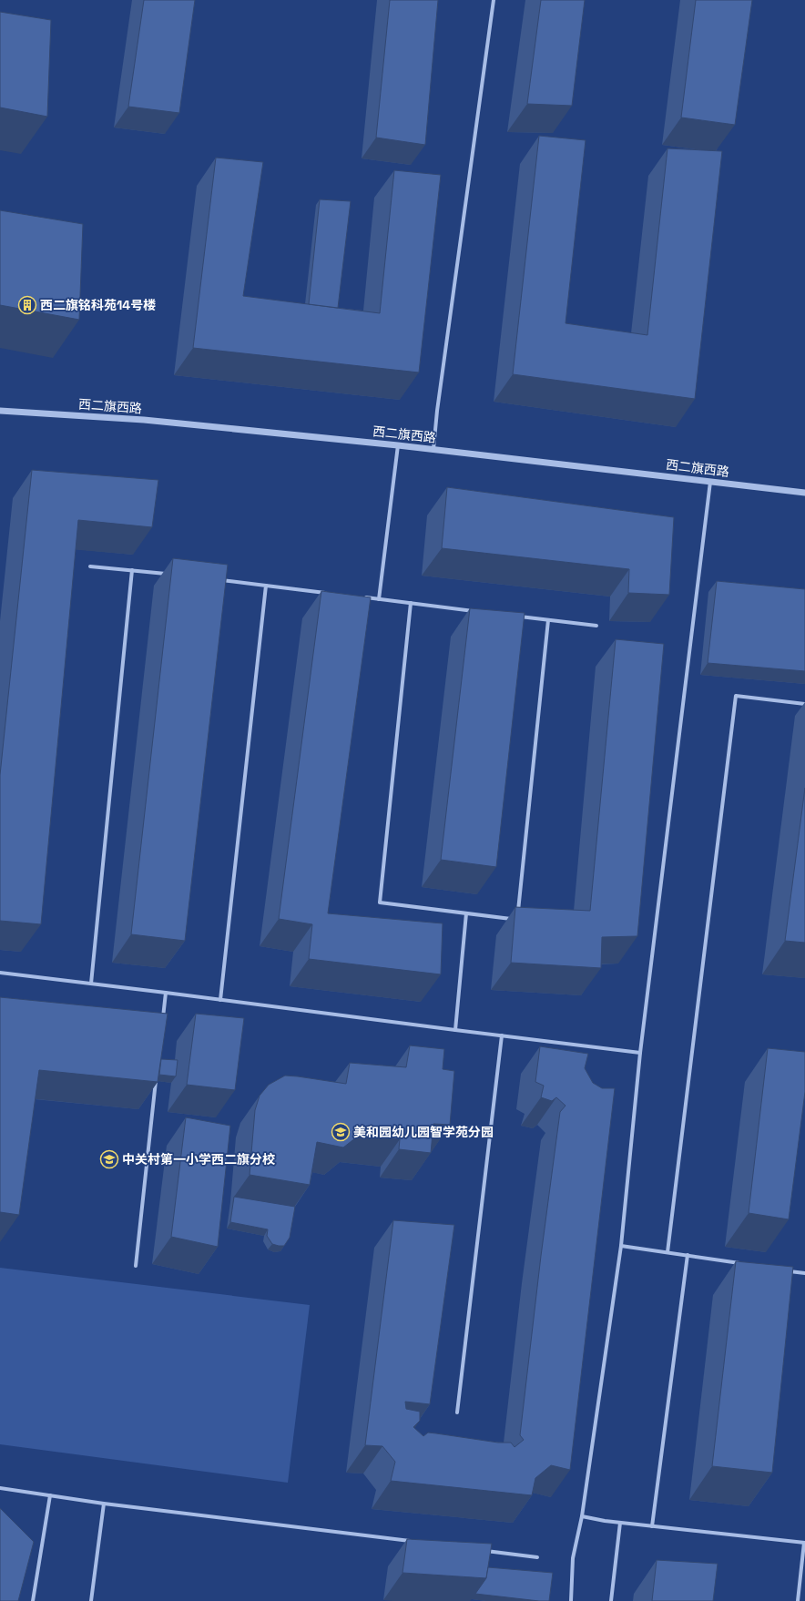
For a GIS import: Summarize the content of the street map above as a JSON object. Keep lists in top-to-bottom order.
{
  "streets": {
    "street": ["西二旗西路"]
  },
  "places": {
    "building": ["西二旗铭科苑14号楼"],
    "school or university": ["美和园幼儿园智学苑分园", "中关村第一小学西二旗分校"]
  }
}
